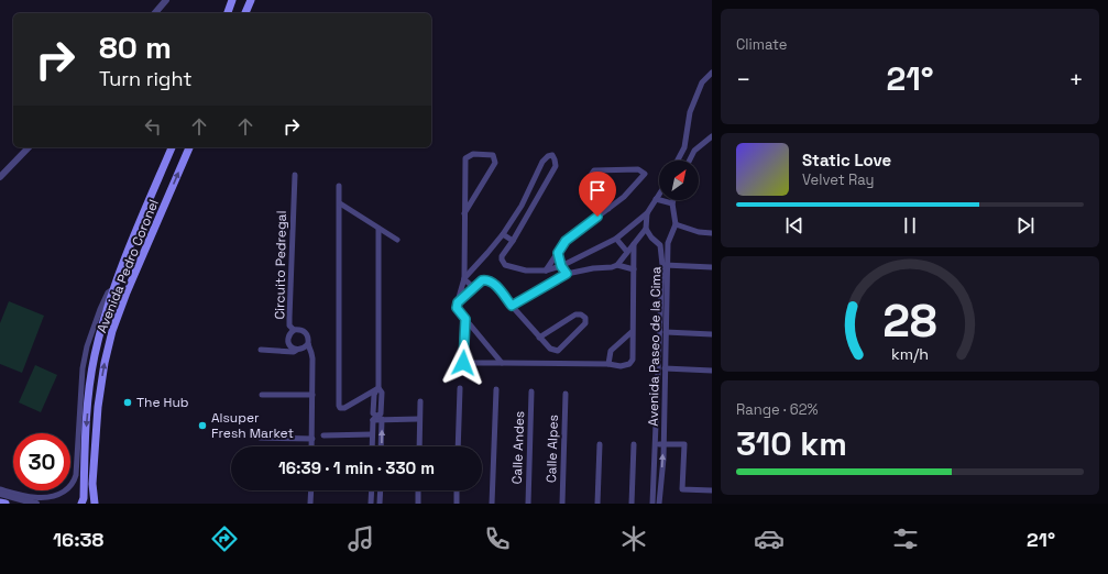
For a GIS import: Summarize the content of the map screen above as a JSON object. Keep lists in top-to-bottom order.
{
  "streets": {
    "main road": ["Avenida Pedro Coronel"],
    "street": [
      "Circuito Pedregal",
      "Avenida Paseo de la Cima",
      "Calle Andes",
      "Calle Alpes"
    ]
  },
  "places": ["The Hub", "Alsuper Fresh Market"],
  "north": "top right",
  "page": {
    "tile": [
      "Climate",
      ["Range · 62%", "310 km"]
    ],
    "turn": ["80 m", "Turn right"],
    "heat": ["−", "21°", "+"],
    "song": ["Static Love", "Velvet Ray"],
    "limit": "30",
    "trip": "16:39 · 1 min · 330 m",
    "tabs": ["16:38", "21°"],
    "gauge": ["28", "km/h"]
  }
}
